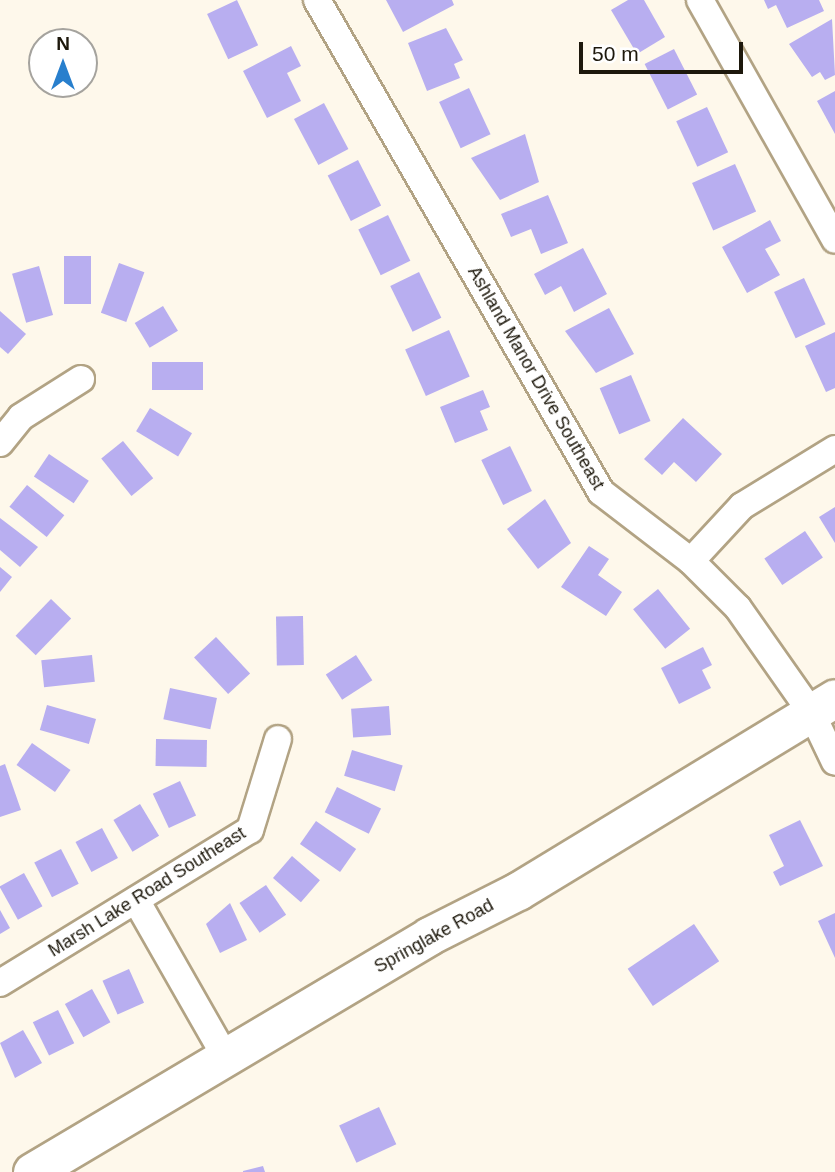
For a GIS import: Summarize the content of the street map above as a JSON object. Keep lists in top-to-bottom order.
{
  "streets": {
    "street": ["Ashland Manor Drive Southeast", "Marsh Lake Road Southeast", "Springlake Road"]
  },
  "crossings": [
    ["Ashland Manor Drive Southeast", "Springlake Road"]
  ],
  "scale_bar": "50 m",
  "north": "top"
}
